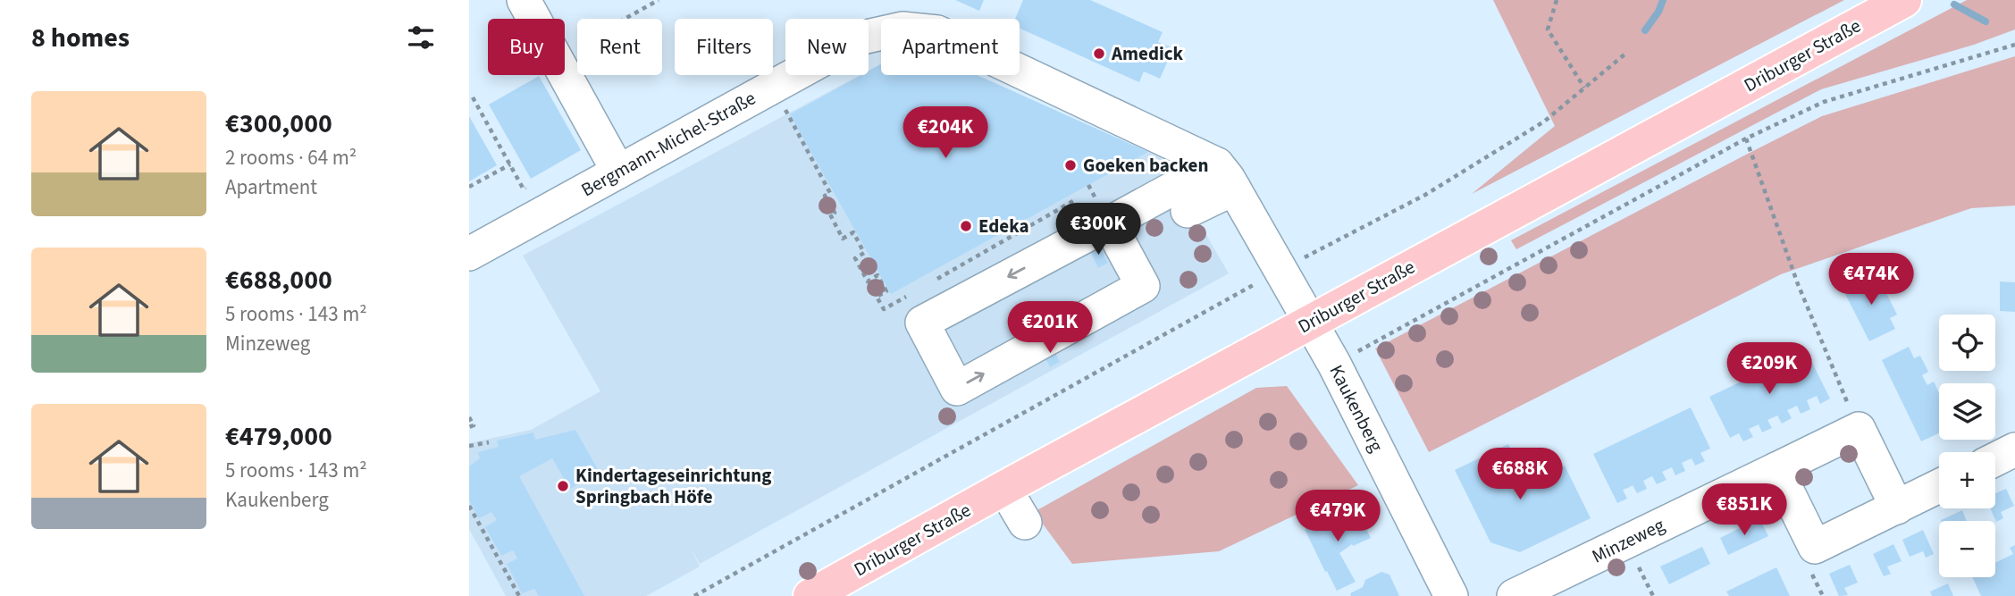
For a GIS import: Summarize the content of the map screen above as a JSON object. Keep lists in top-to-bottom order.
{
  "streets": {
    "main road": ["Driburger Straße"],
    "street": ["Bergmann-Michel-Straße", "Kaukenberg", "Minzeweg"]
  },
  "crossings": [
    ["Driburger Straße", "Kaukenberg"]
  ],
  "places": [
    "Amedick",
    "Goeken backen",
    "Edeka",
    "Kindertageseinrichtung Springbach Höfe"
  ],
  "page": {
    "heading": "8 homes",
    "chip": [
      "Buy",
      "Rent",
      "Filters",
      "New",
      "Apartment"
    ],
    "list": [
      {
        "name": "€300,000",
        "note": "2 rooms · 64 m² · Apartment"
      },
      {
        "name": "€688,000",
        "note": "5 rooms · 143 m² · Minzeweg"
      },
      {
        "name": "€479,000",
        "note": "5 rooms · 143 m² · Kaukenberg"
      }
    ],
    "price": [
      "€204K",
      "€300K",
      "€474K",
      "€201K",
      "€209K",
      "€688K",
      "€851K",
      "€479K"
    ],
    "map_buttons": ["+", "−"]
  }
}
